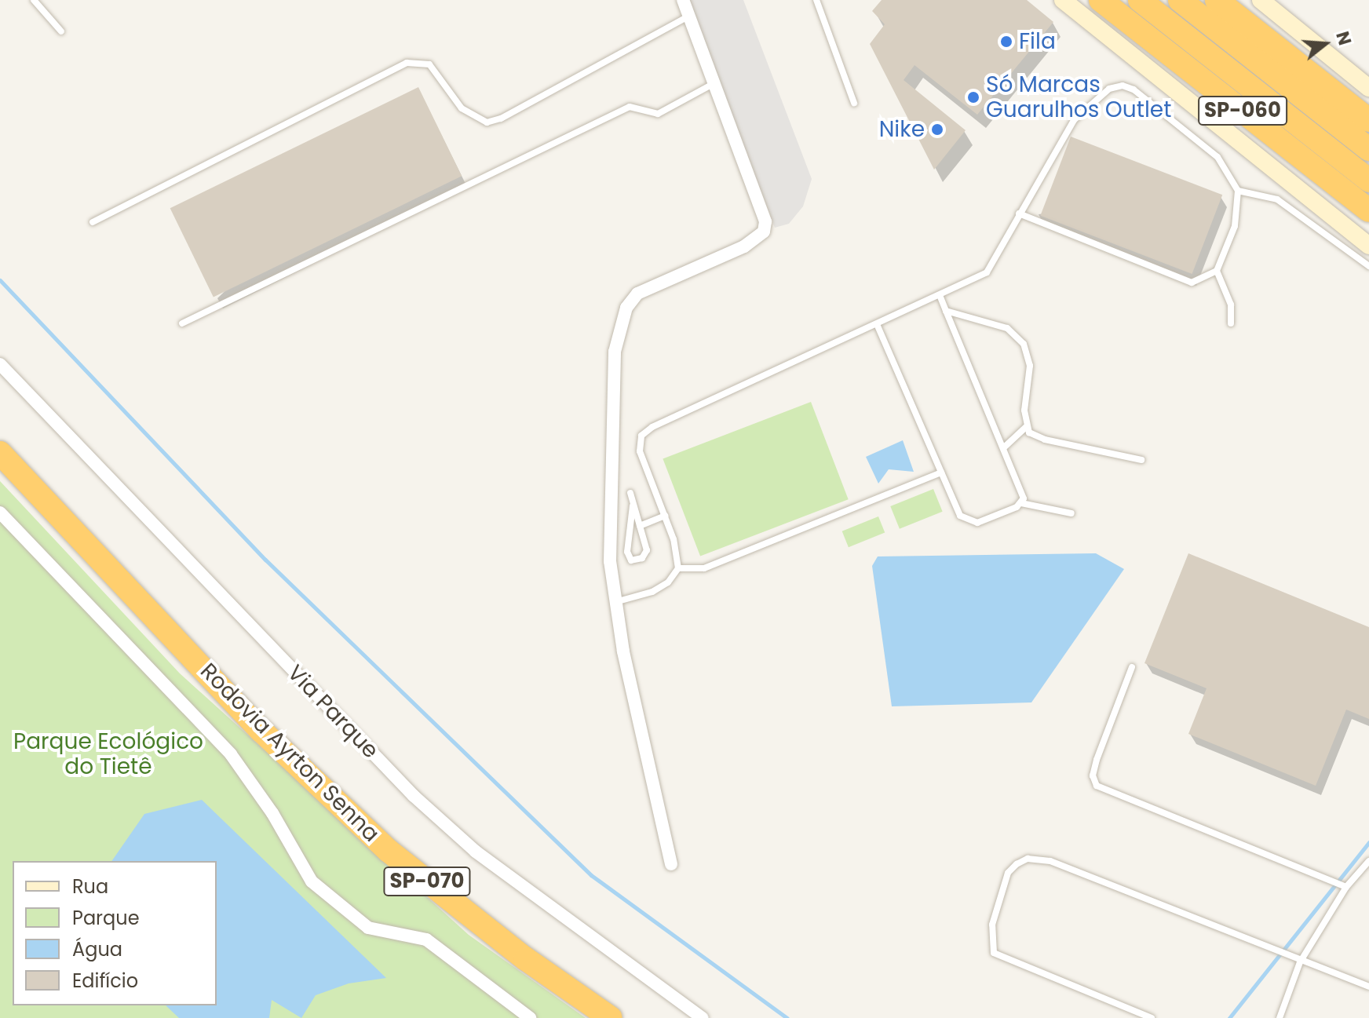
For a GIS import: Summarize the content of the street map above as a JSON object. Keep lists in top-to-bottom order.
{
  "streets": {
    "highway": ["SP-060", "Rodovia Ayrton Senna", "SP-070"],
    "street": ["Via Parque"]
  },
  "parks": ["Parque Ecológico do Tietê"],
  "places": ["Fila", "Só Marcas Guarulhos Outlet", "Nike"],
  "legend": [
    "Rua",
    "Parque",
    "Água",
    "Edifício"
  ],
  "north": "right"
}
